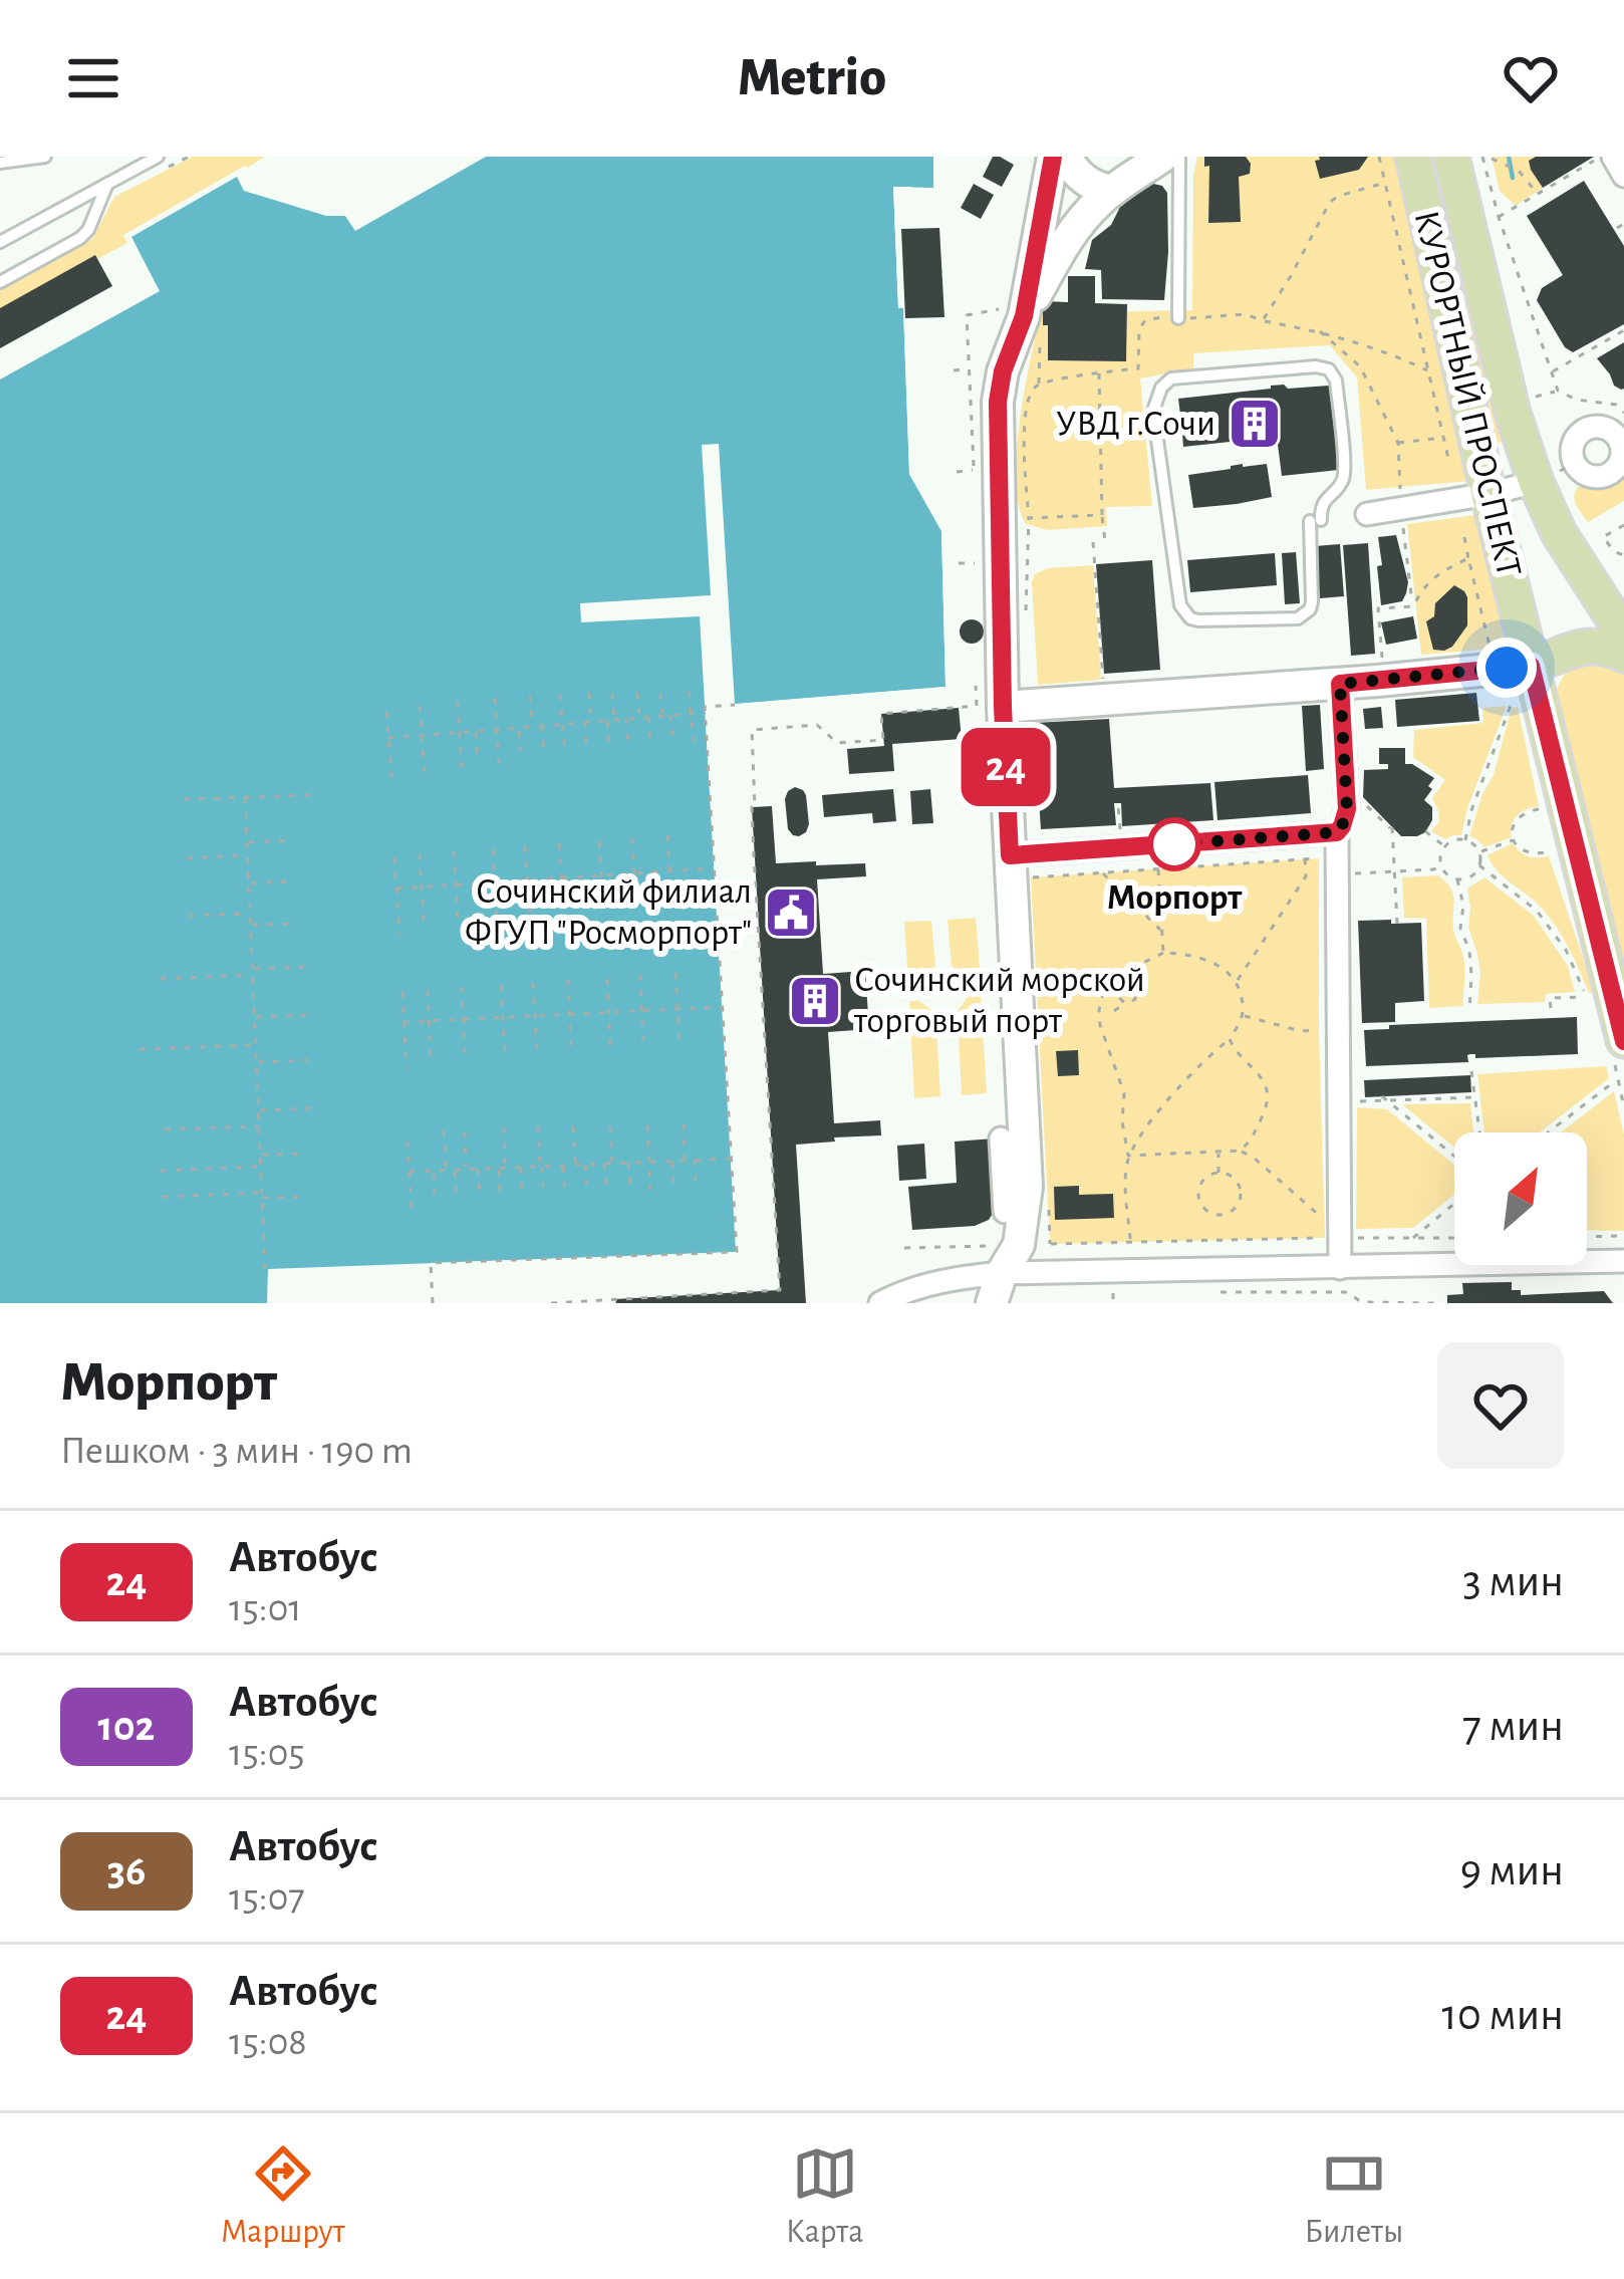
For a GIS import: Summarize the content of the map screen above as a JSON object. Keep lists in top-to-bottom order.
{
  "streets": {
    "main road": ["КУРОРТНЫЙ ПРОСПЕКТ"]
  },
  "places": {
    "building": ["УВД г.Сочи", "Сочинский морской торговый порт"],
    "other": ["Морпорт"],
    "public building": ["Сочинский филиал ФГУП \"Росморпорт\""]
  },
  "lines": ["bus line 24"],
  "north": "top right",
  "page": {
    "header": "Metrio",
    "on_map": "24",
    "heading": ["Морпорт", "Пешком · 3 мин · 190 m"],
    "list": [
      {
        "mark": "24",
        "name": "Автобус",
        "note": "15:01",
        "value": "3 мин"
      },
      {
        "mark": "102",
        "name": "Автобус",
        "note": "15:05",
        "value": "7 мин"
      },
      {
        "mark": "36",
        "name": "Автобус",
        "note": "15:07",
        "value": "9 мин"
      },
      {
        "mark": "24",
        "name": "Автобус",
        "note": "15:08",
        "value": "10 мин"
      }
    ],
    "tabs": ["Маршрут", "Карта", "Билеты"]
  }
}
